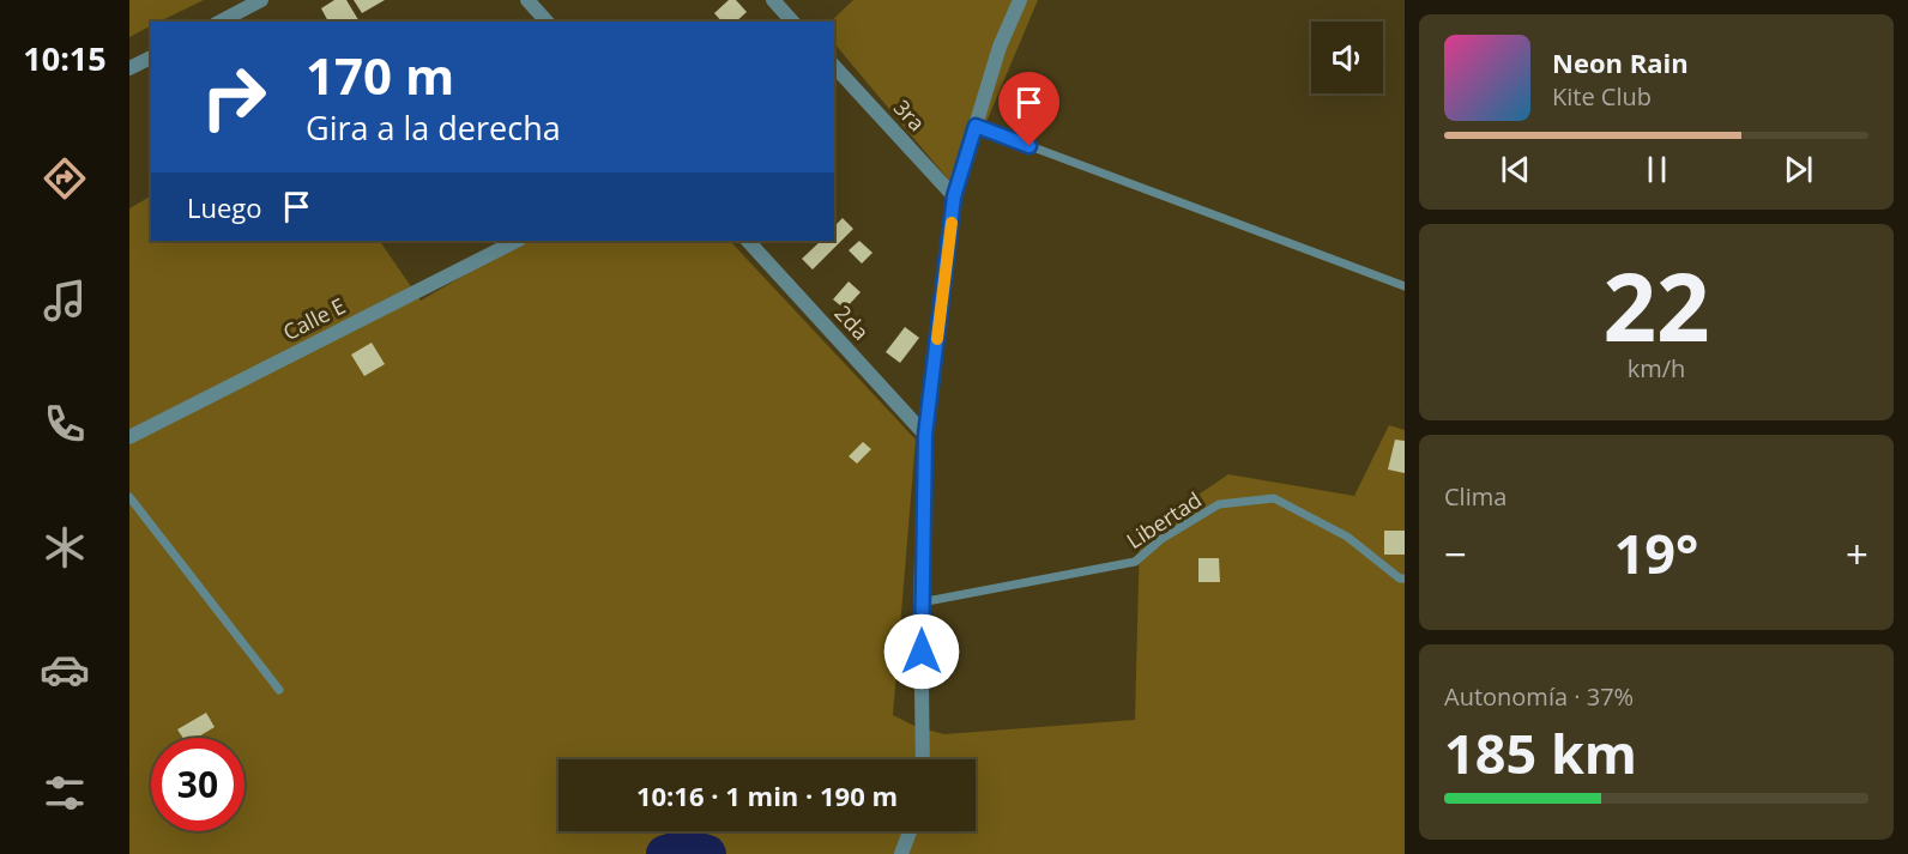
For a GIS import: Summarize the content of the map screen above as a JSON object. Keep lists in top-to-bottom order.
{
  "streets": {
    "street": ["3ra", "Calle E", "2da"],
    "lane": ["Libertad"]
  },
  "page": {
    "tabs": "10:15",
    "turn": ["170 m", "Gira a la derecha"],
    "song": ["Neon Rain", "Kite Club"],
    "then": "Luego",
    "tile": [
      ["22", "km/h"],
      "Clima",
      ["Autonomía · 37%", "185 km"]
    ],
    "heat": ["−", "19°", "+"],
    "limit": "30",
    "trip": "10:16 · 1 min · 190 m"
  }
}
